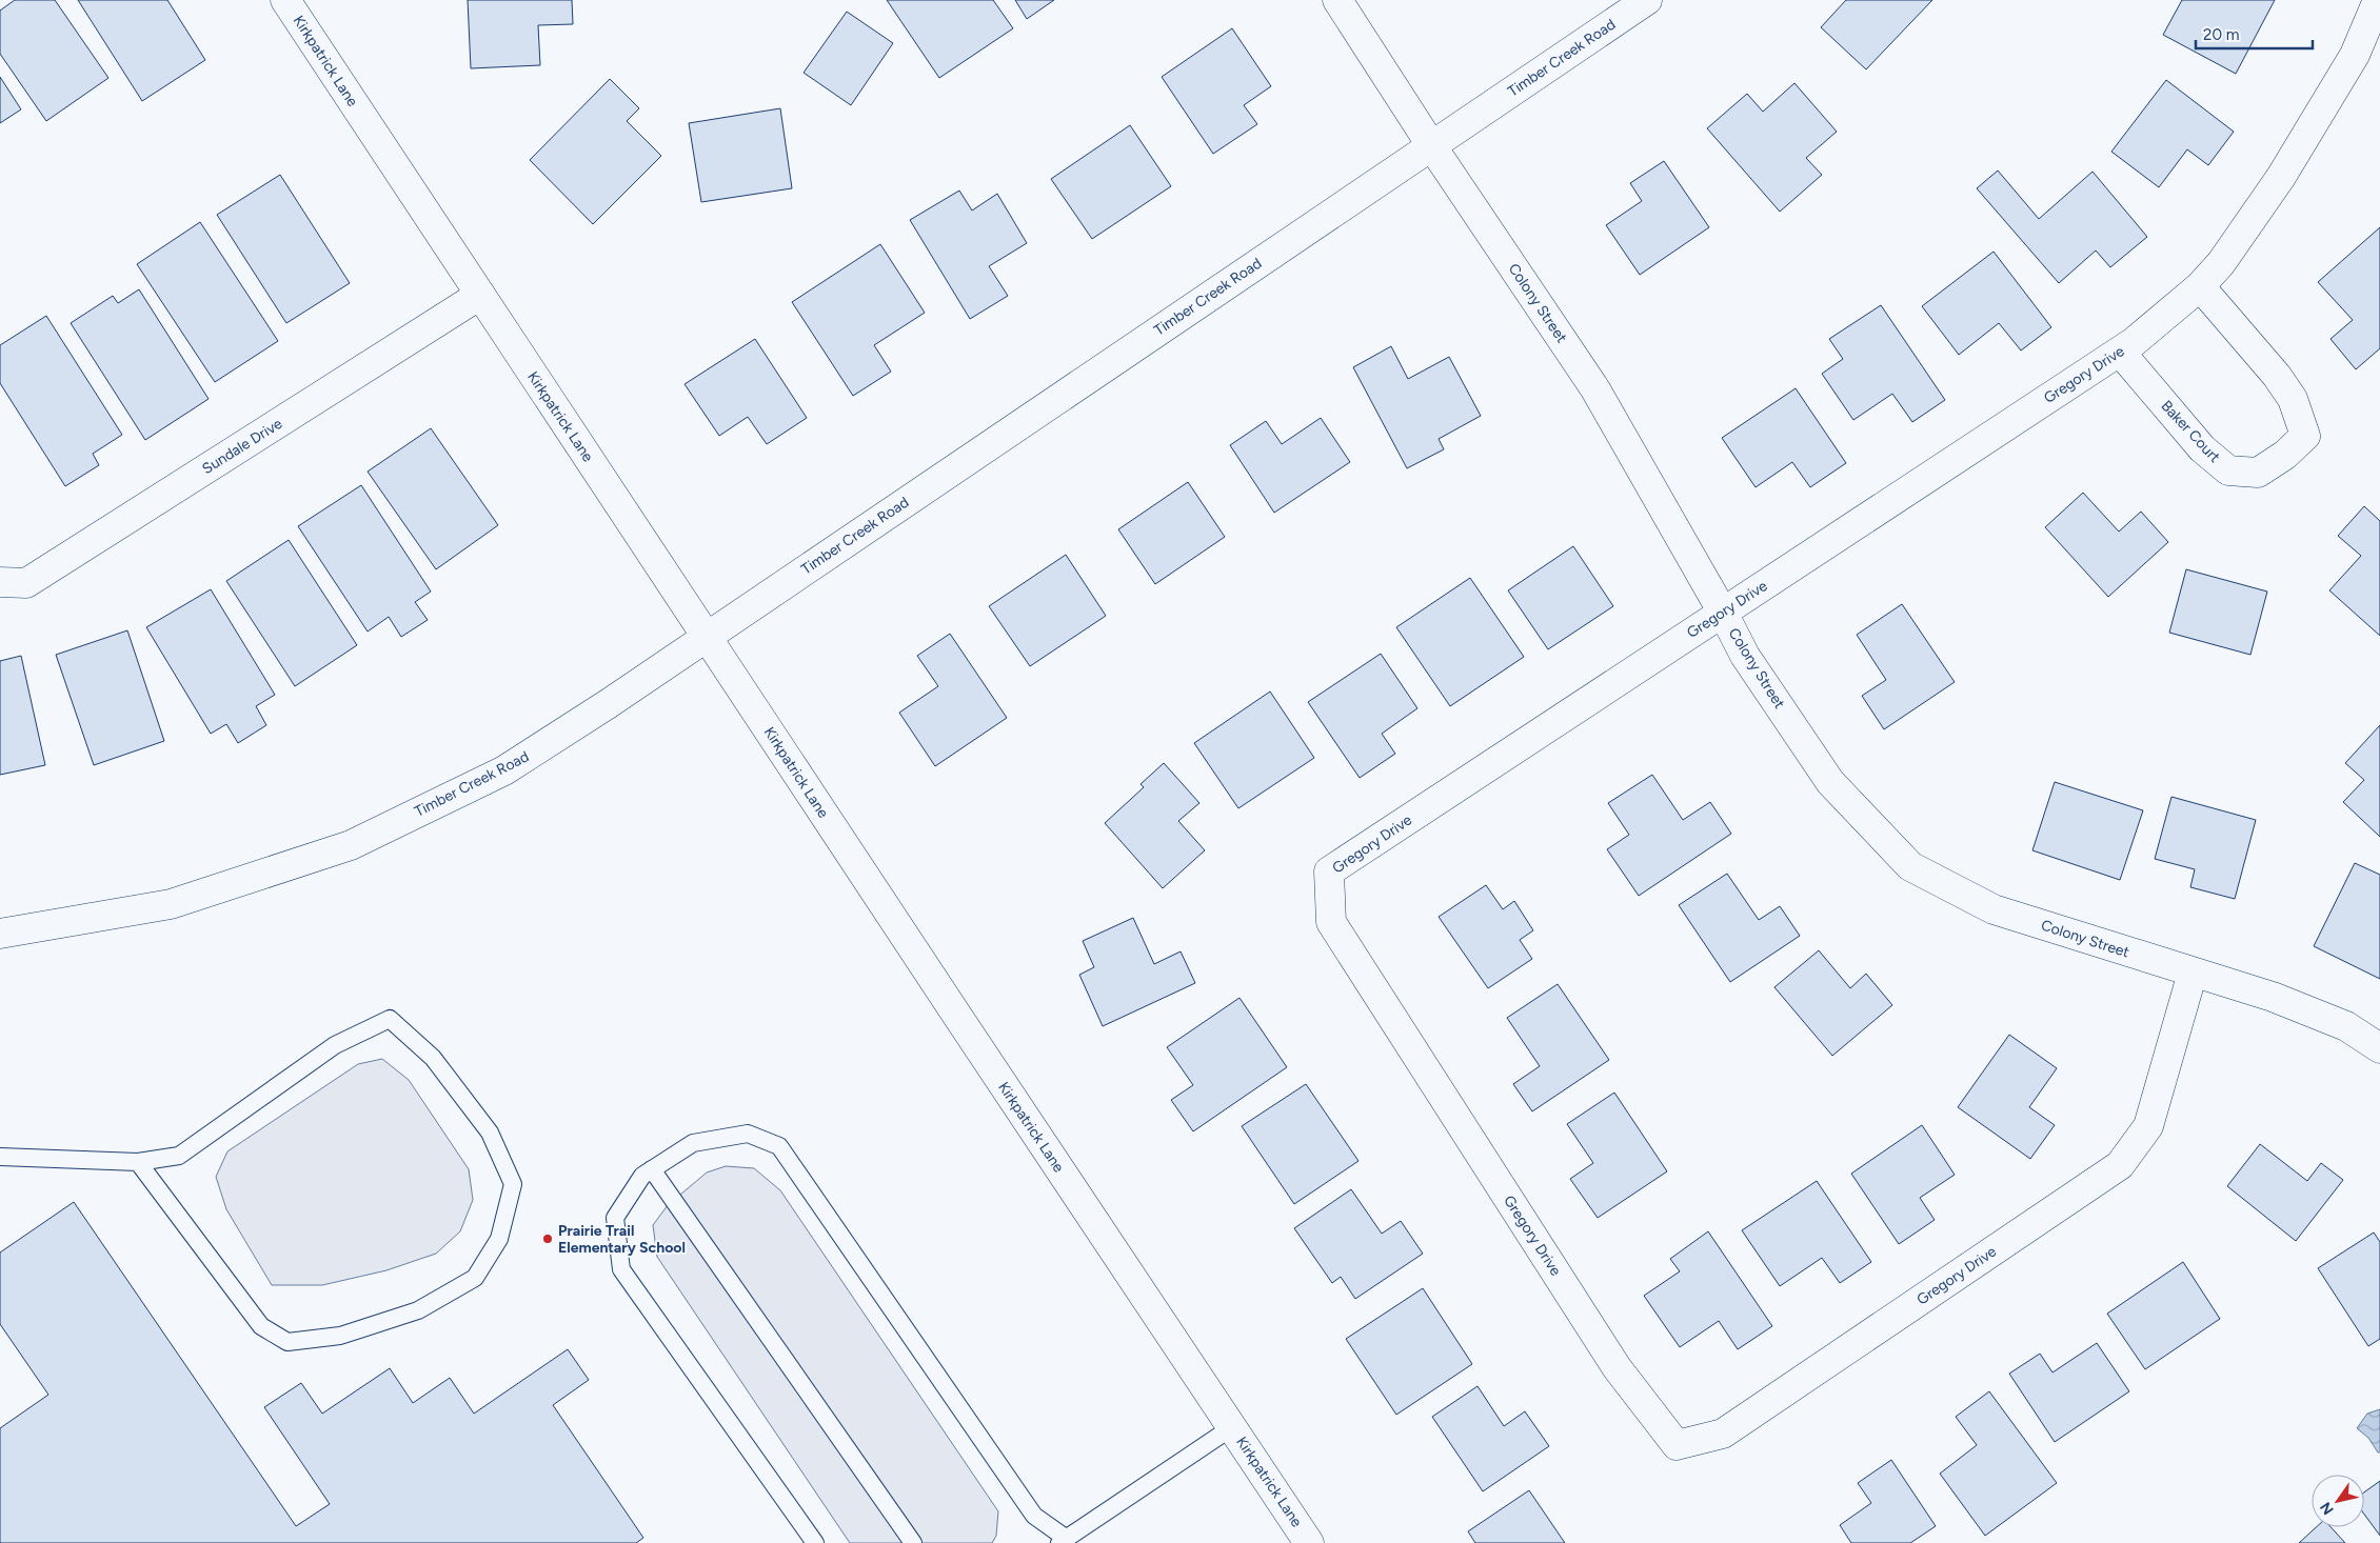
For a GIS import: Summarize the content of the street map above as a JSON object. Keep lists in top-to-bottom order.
{
  "streets": {
    "street": [
      "Timber Creek Road",
      "Kirkpatrick Lane",
      "Colony Street",
      "Gregory Drive",
      "Baker Court",
      "Sundale Drive"
    ]
  },
  "crossings": [
    ["Timber Creek Road", "Kirkpatrick Lane"],
    ["Timber Creek Road", "Colony Street"],
    ["Kirkpatrick Lane", "Sundale Drive"],
    ["Colony Street", "Gregory Drive"],
    ["Gregory Drive", "Baker Court"]
  ],
  "places": ["Prairie Trail Elementary School"],
  "scale_bar": "20 m",
  "north": "bottom left"
}
